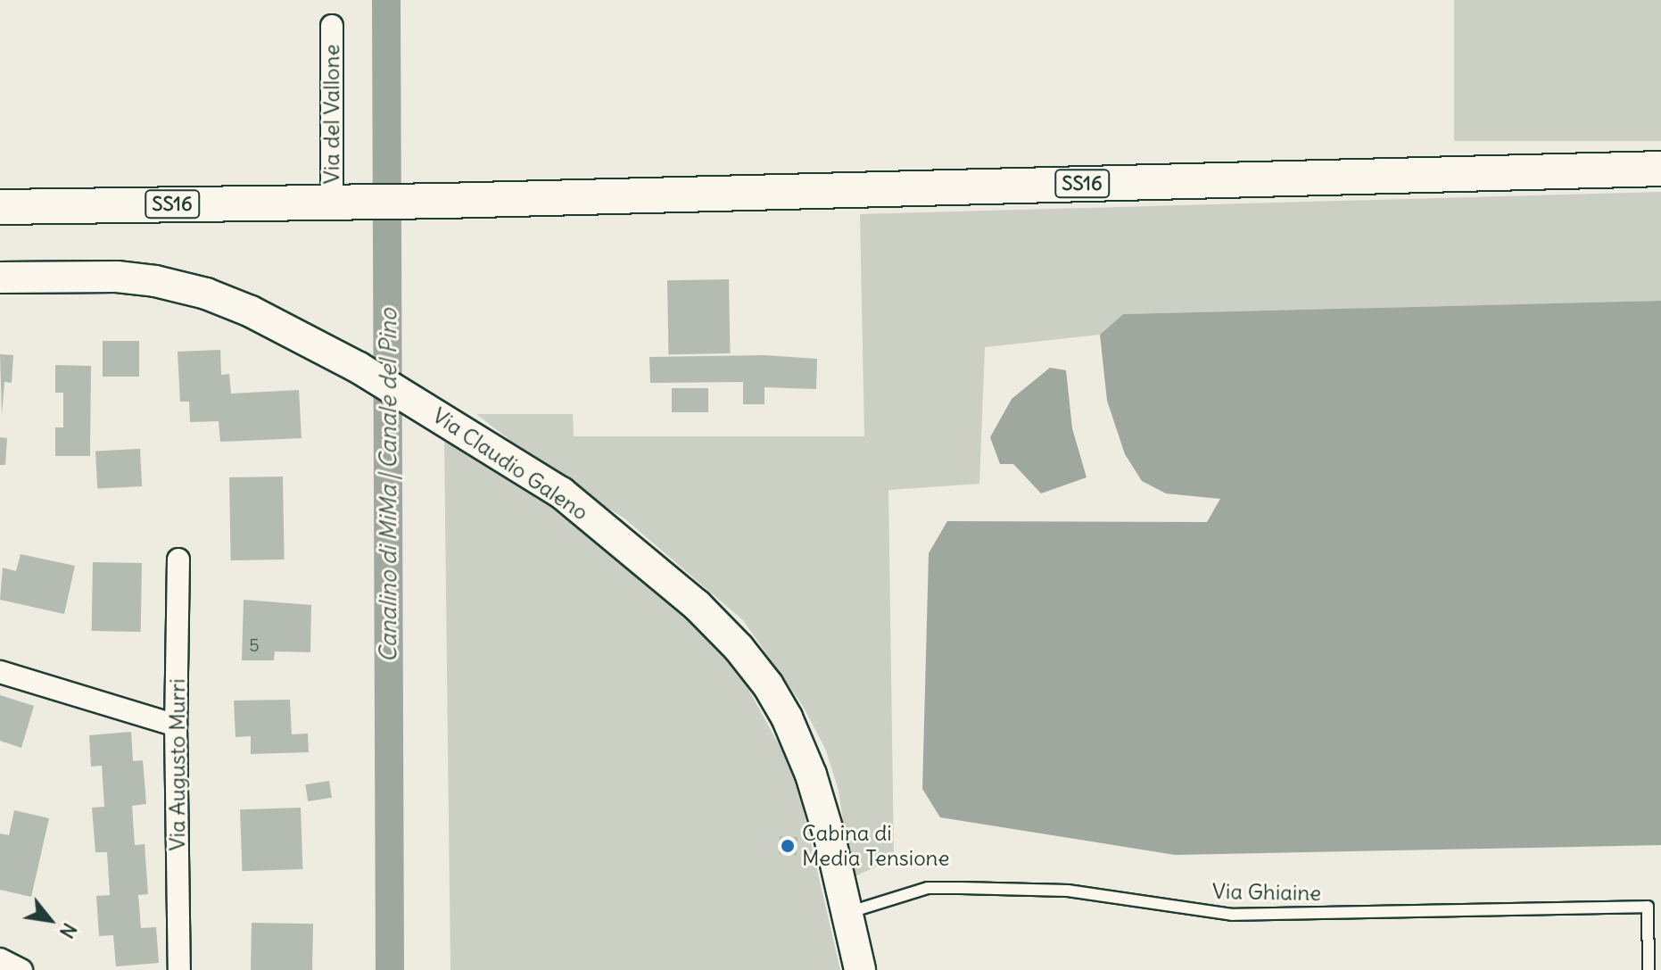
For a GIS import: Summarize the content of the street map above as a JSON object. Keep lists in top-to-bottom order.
{
  "streets": {
    "main road": ["SS16"],
    "street": ["Via del Vallone", "Via Claudio Galeno", "Via Augusto Murri"],
    "lane": ["Via Ghiaine"]
  },
  "crossings": [
    ["Via del Vallone", "SS16"],
    ["Via Claudio Galeno", "Via Ghiaine"]
  ],
  "water": ["Canalino di MiMa | Canale del Pino"],
  "places": ["Cabina di Media Tensione"],
  "house_numbers": ["5"],
  "north": "bottom right"
}
